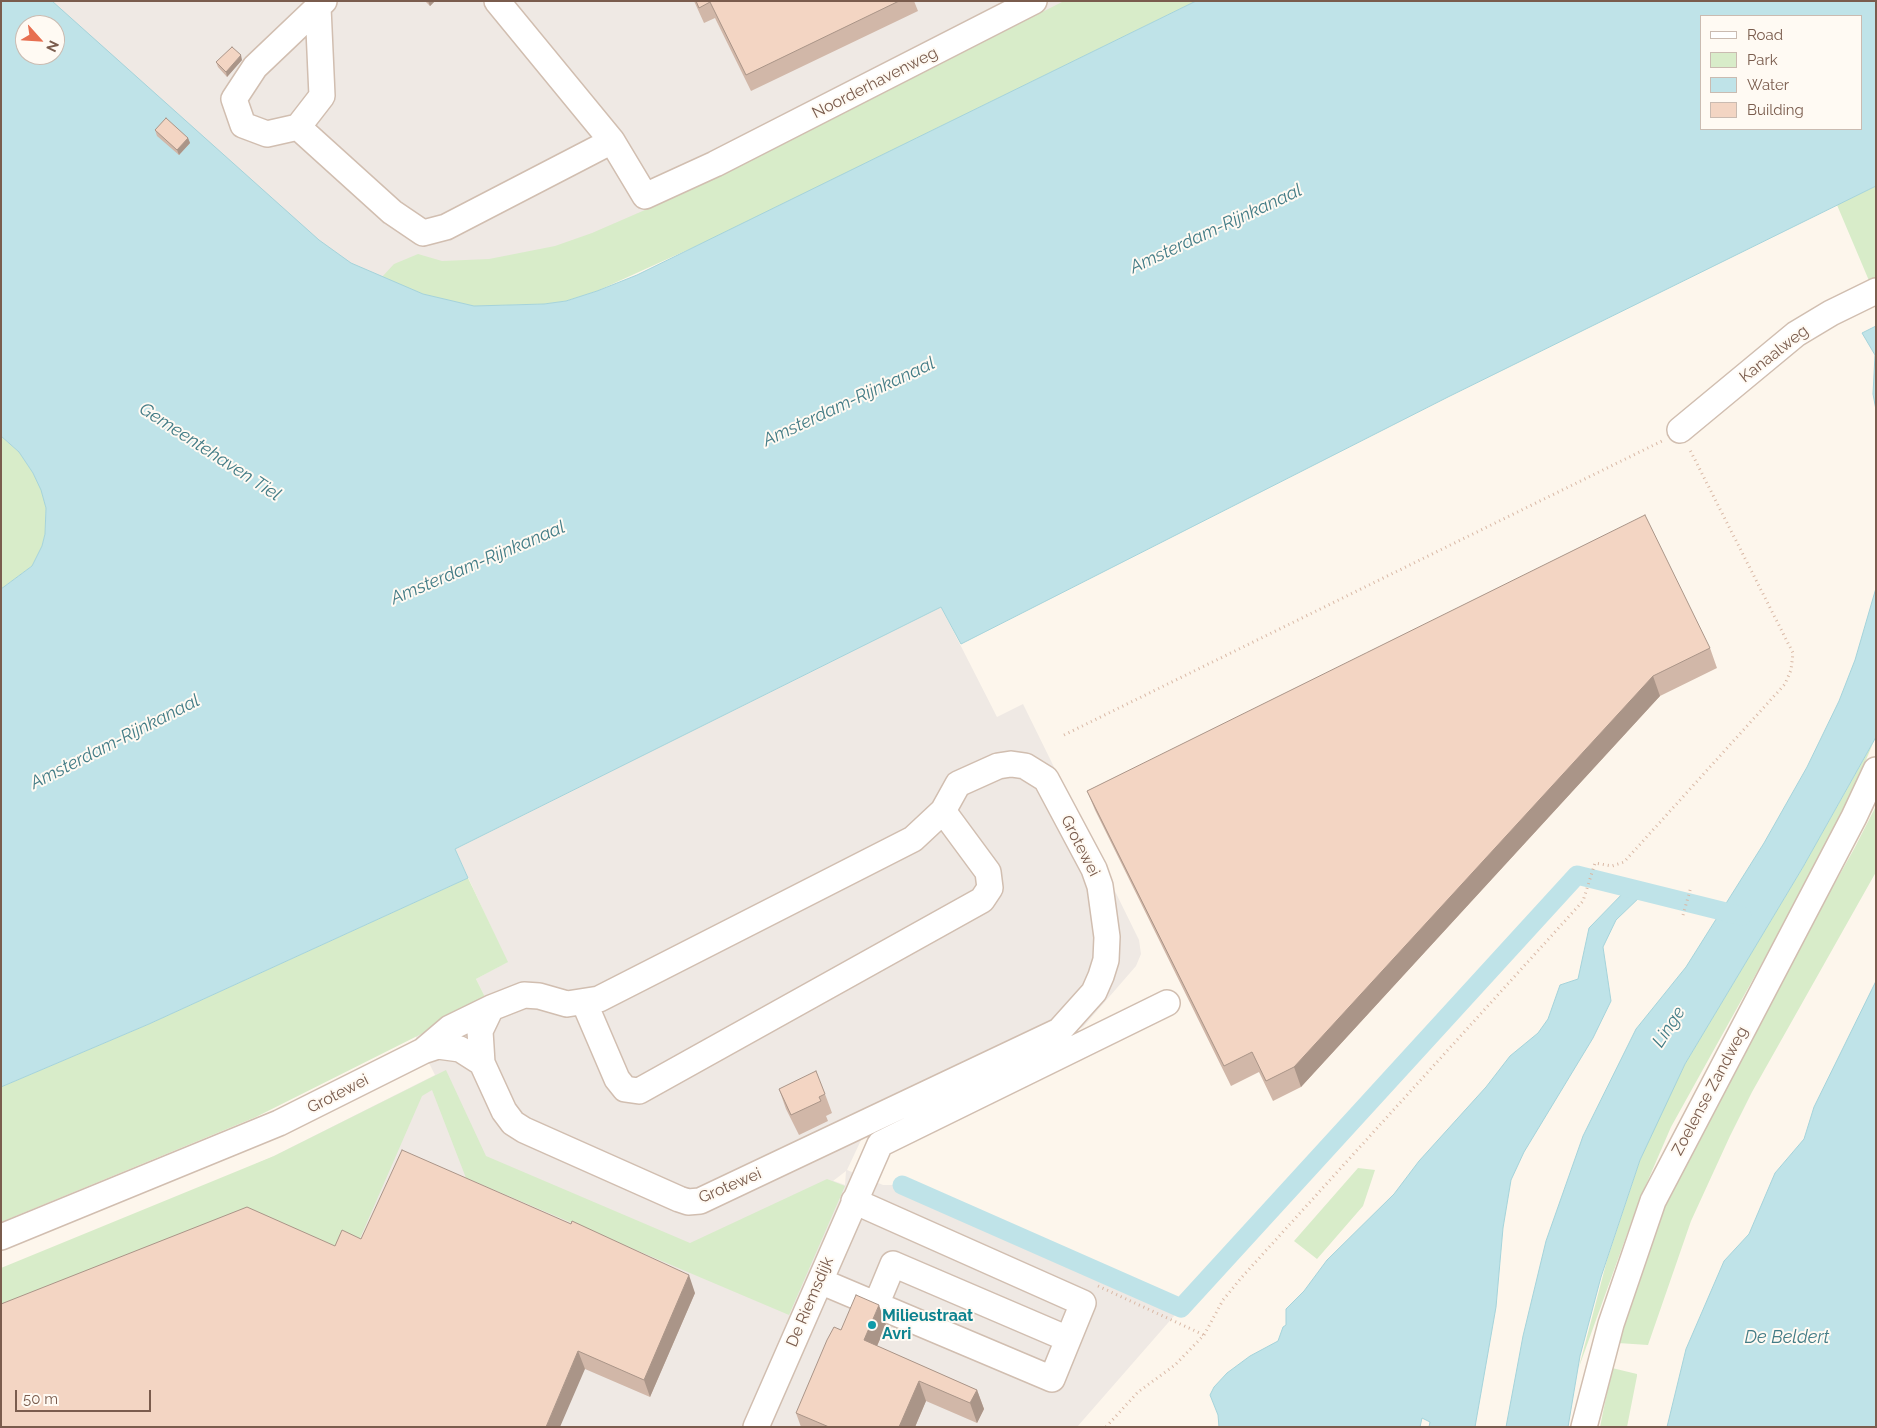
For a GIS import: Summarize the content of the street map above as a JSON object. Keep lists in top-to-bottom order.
{
  "streets": {
    "street": [
      "Noorderhavenweg",
      "Kanaalweg",
      "Grotewei",
      "Zoelense Zandweg",
      "De Riemsdijk"
    ]
  },
  "water": [
    "Amsterdam-Rijnkanaal",
    "Gemeentehaven Tiel",
    "Linge",
    "De Beldert"
  ],
  "places": ["Milieustraat Avri"],
  "legend": [
    "Road",
    "Park",
    "Water",
    "Building"
  ],
  "scale_bar": "50 m",
  "north": "bottom right"
}
